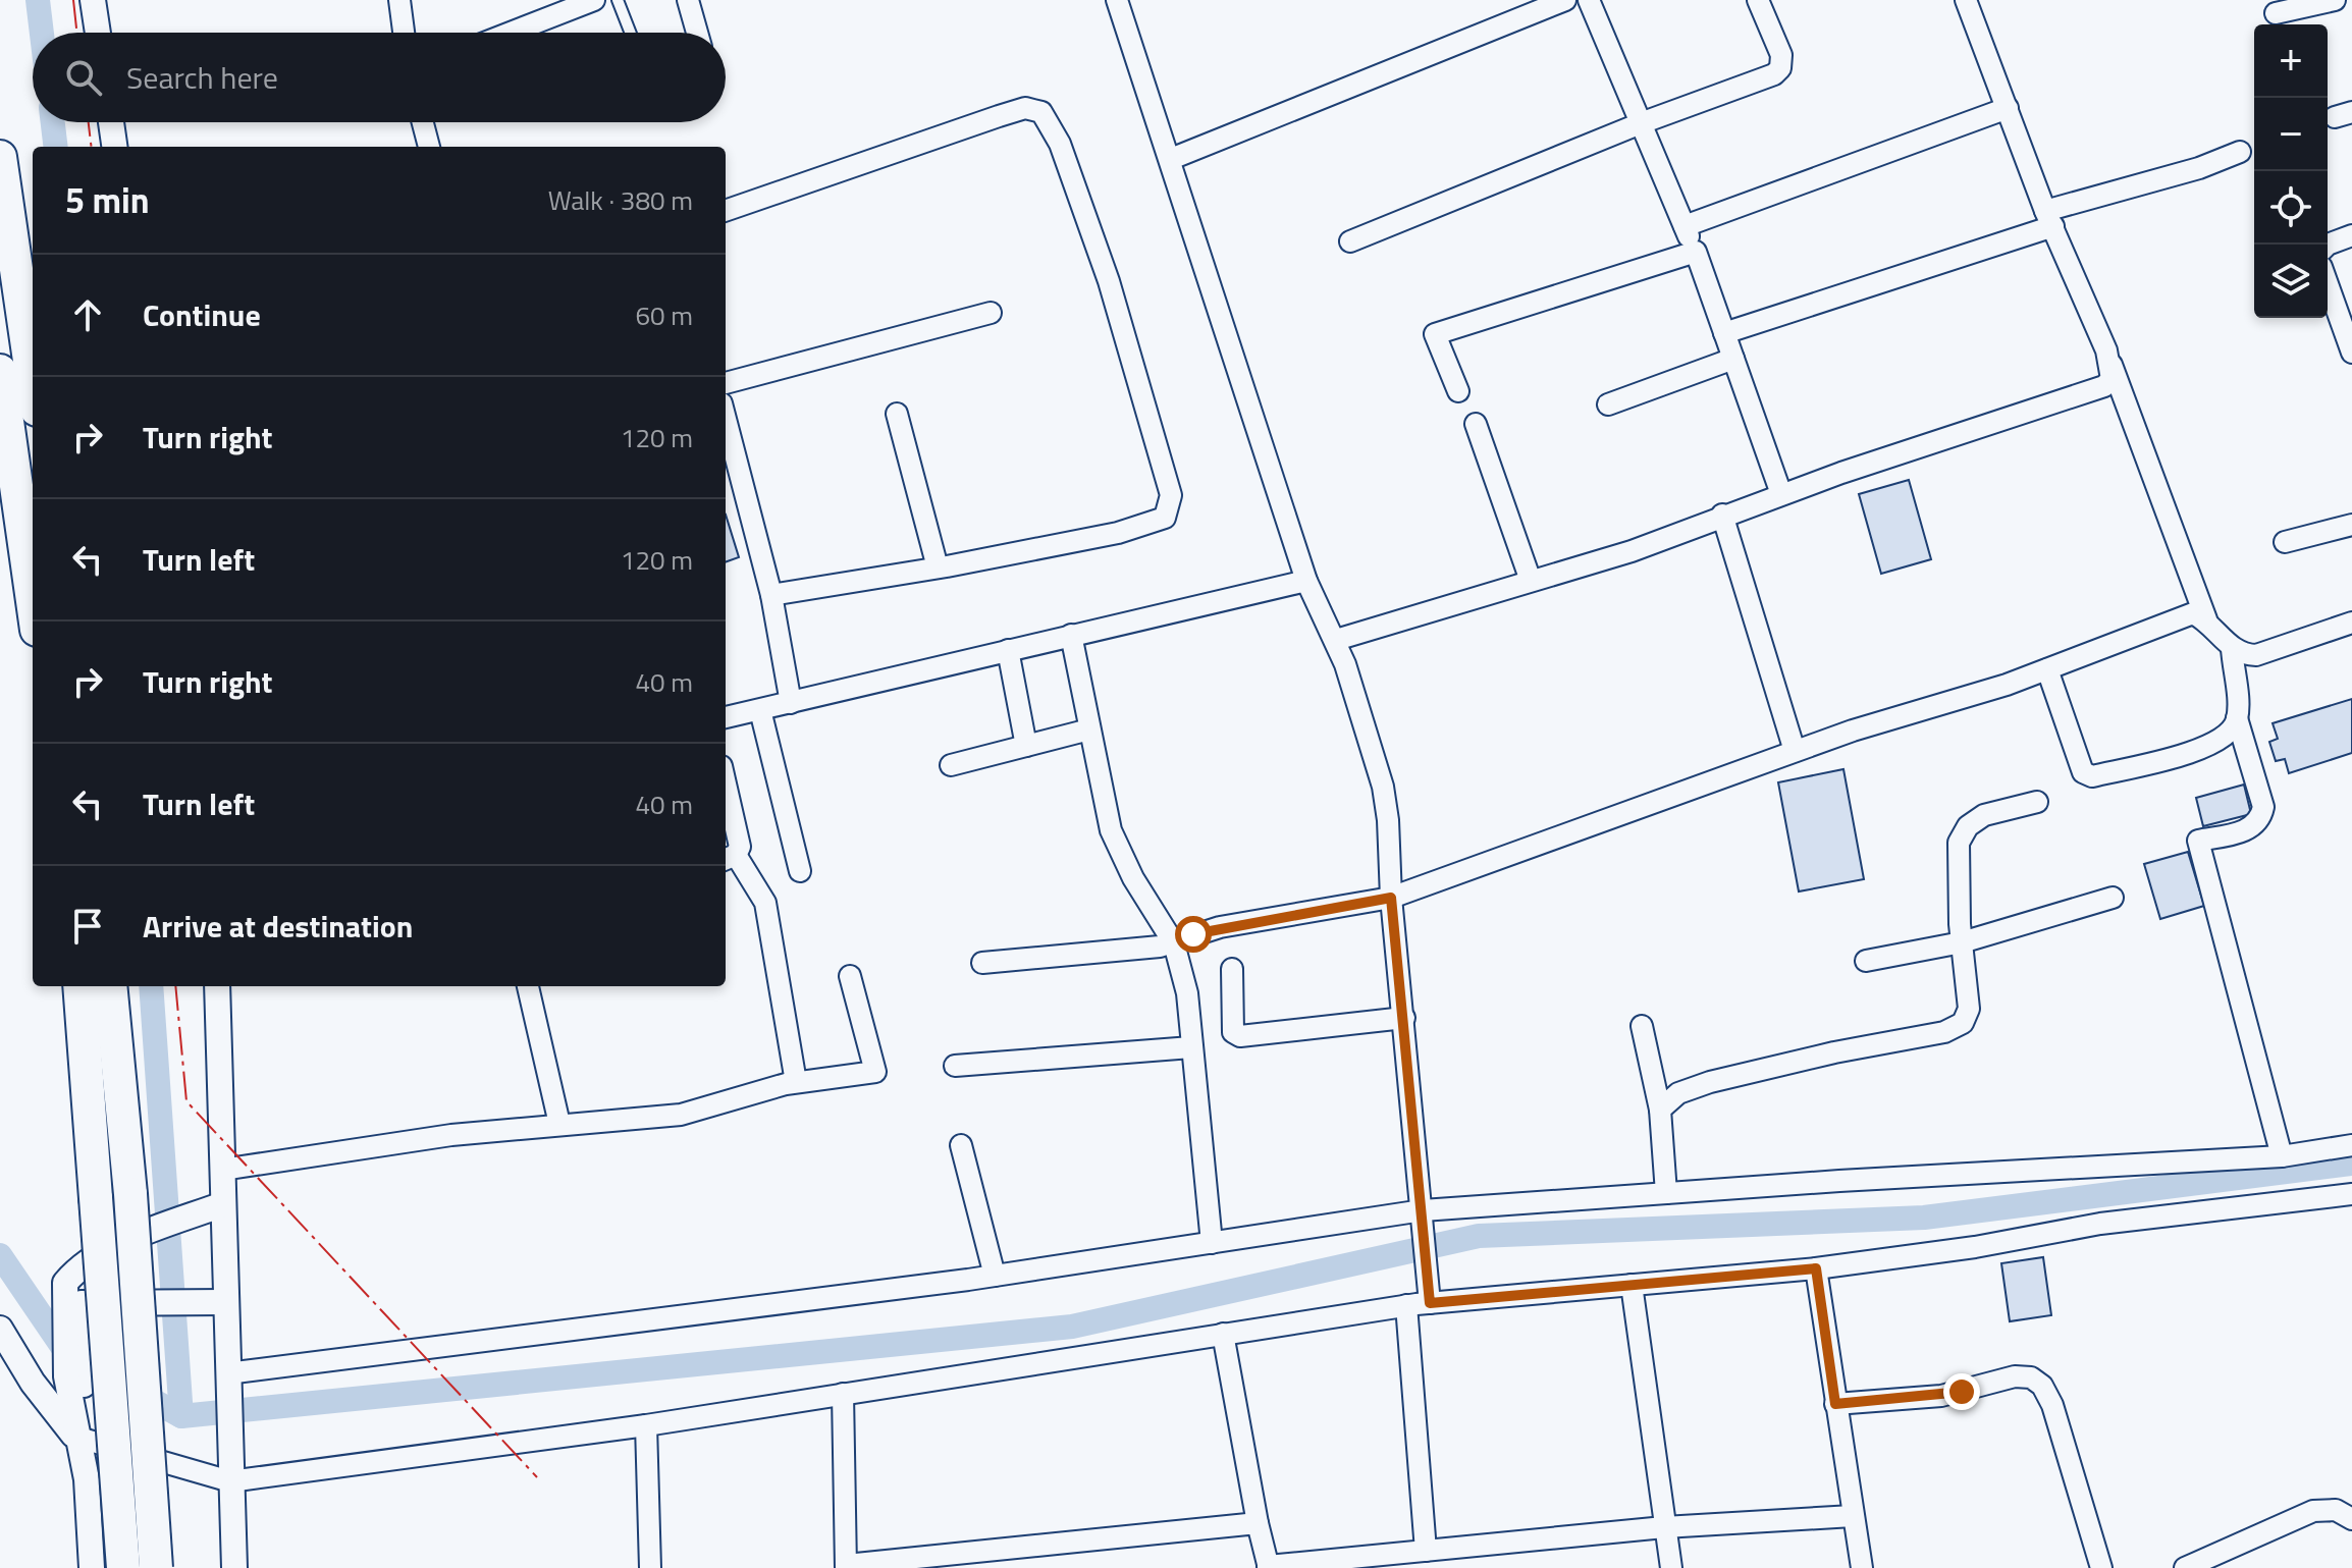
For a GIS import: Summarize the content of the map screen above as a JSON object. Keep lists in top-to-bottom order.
{
  "page": {
    "map_buttons": ["+", "−"],
    "search": "Search here",
    "heading": ["5 min", "Walk · 380 m"],
    "list": [
      ["Continue", "60 m"],
      ["Turn right", "120 m"],
      ["Turn left", "120 m"],
      ["Turn right", "40 m"],
      ["Turn left", "40 m"],
      "Arrive at destination"
    ]
  }
}
